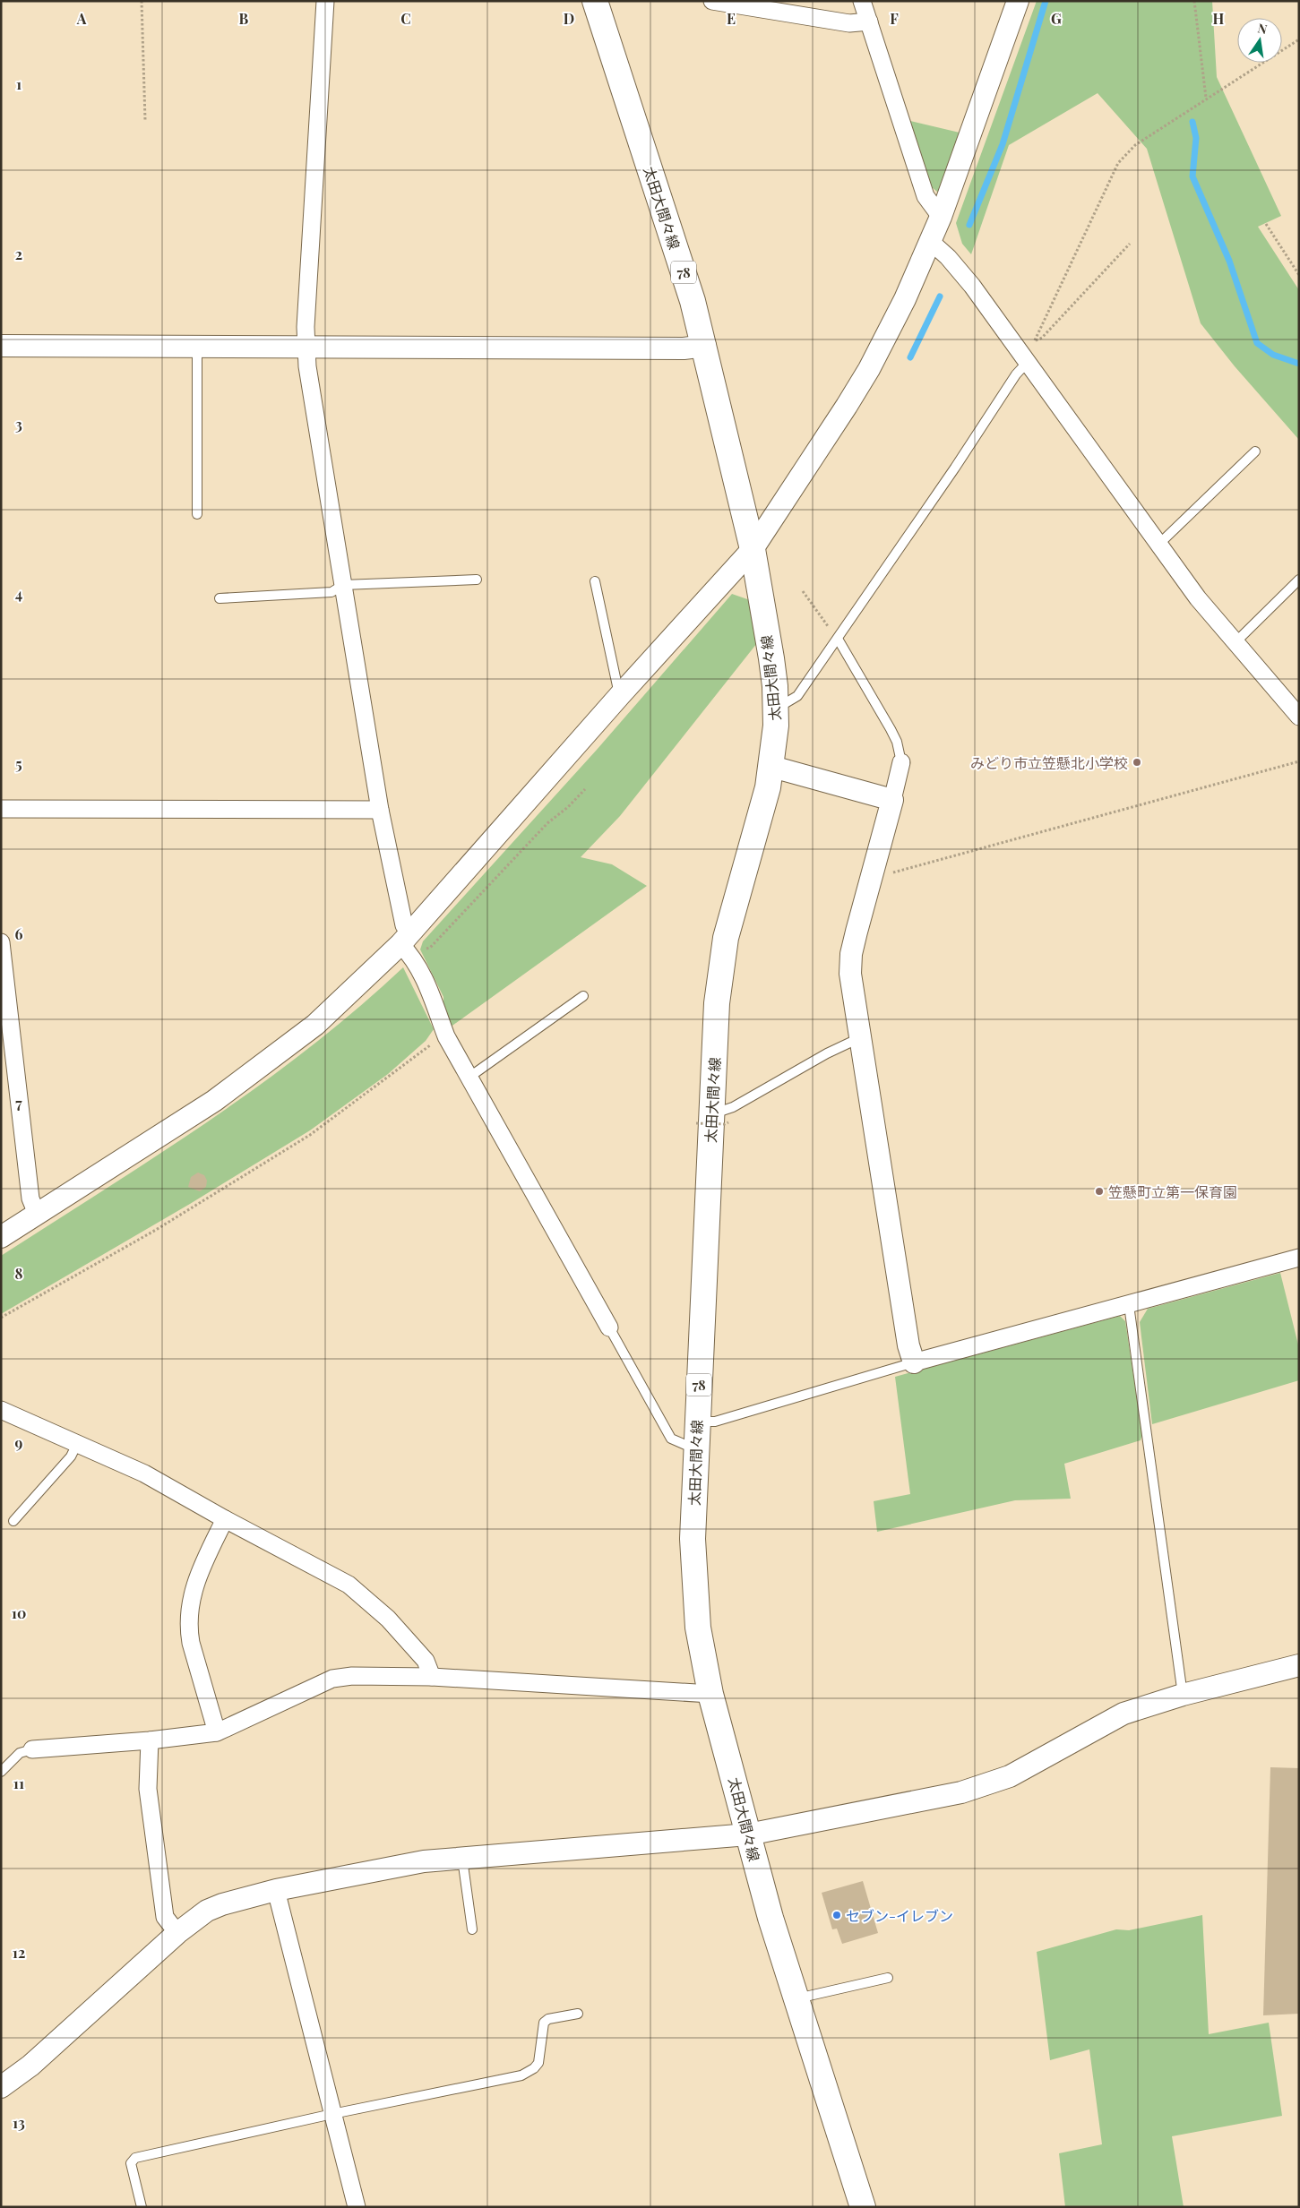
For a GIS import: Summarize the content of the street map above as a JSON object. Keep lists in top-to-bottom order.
{
  "streets": {
    "main road": ["太田大間々線", "78"]
  },
  "places": ["みどり市立笠懸北小学校", "笠懸町立第一保育園", "セブン-イレブン"],
  "north": "top",
  "grid": {
    "columns": [
      "A",
      "B",
      "C",
      "D",
      "E",
      "F",
      "G",
      "H"
    ],
    "rows": [
      "1",
      "2",
      "3",
      "4",
      "5",
      "6",
      "7",
      "8",
      "9",
      "10",
      "11",
      "12",
      "13"
    ]
  }
}
